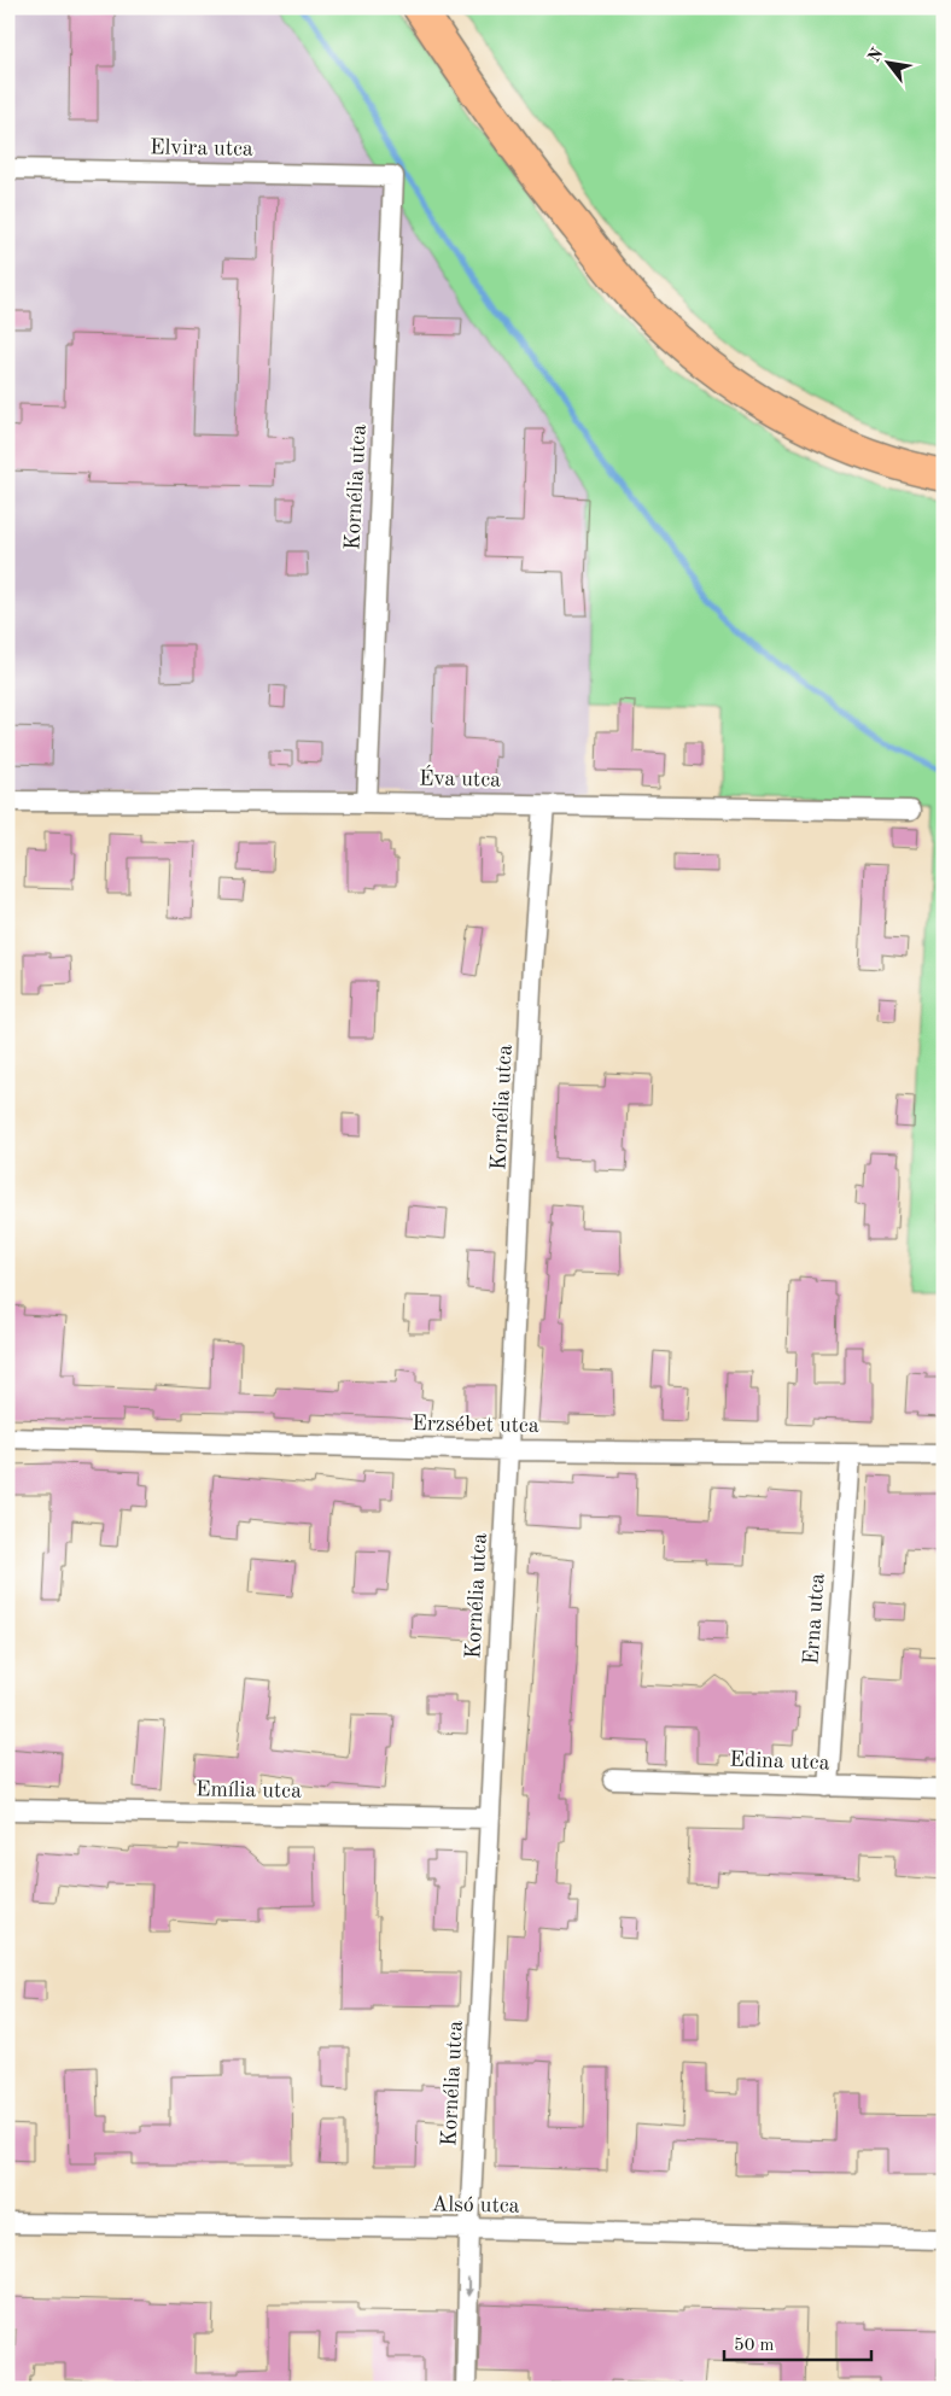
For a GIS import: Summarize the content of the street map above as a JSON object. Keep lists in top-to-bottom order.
{
  "streets": {
    "street": [
      "Elvira utca",
      "Kornélia utca",
      "Éva utca",
      "Erzsébet utca",
      "Erna utca",
      "Edina utca",
      "Emília utca",
      "Alsó utca"
    ]
  },
  "crossings": [
    ["Elvira utca", "Kornélia utca"],
    ["Kornélia utca", "Éva utca"],
    ["Kornélia utca", "Erzsébet utca"],
    ["Kornélia utca", "Emília utca"],
    ["Kornélia utca", "Alsó utca"],
    ["Erzsébet utca", "Erna utca"],
    ["Erna utca", "Edina utca"]
  ],
  "scale_bar": "50 m",
  "north": "top left"
}
